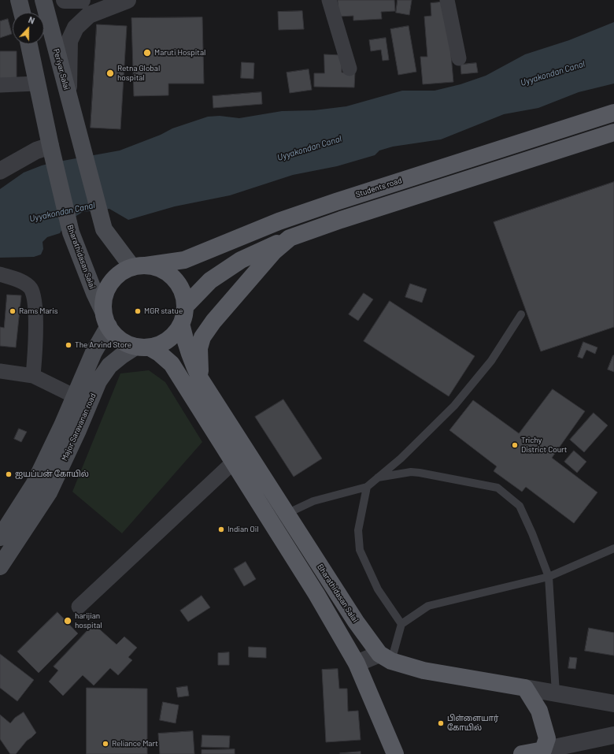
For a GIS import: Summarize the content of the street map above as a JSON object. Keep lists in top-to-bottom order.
{
  "streets": {
    "main road": [
      "Periyar Salai",
      "Students road",
      "Bharathidasan Salai",
      "Major Saravanan road"
    ]
  },
  "crossings": [
    ["Periyar Salai", "Students road"],
    ["Periyar Salai", "Bharathidasan Salai"],
    ["Periyar Salai", "Major Saravanan road"],
    ["Students road", "Bharathidasan Salai"],
    ["Students road", "Major Saravanan road"],
    ["Bharathidasan Salai", "Major Saravanan road"]
  ],
  "water": ["Uyyakondan Canal"],
  "places": [
    "Maruti Hospital",
    "Retna Global hospital",
    "Rams Maris",
    "MGR statue",
    "The Arvind Store",
    "Trichy District Court",
    "ஐயப்பன் கோயில்",
    "Indian Oil",
    "harijian hospital",
    "பிள்ளையார் கோயில்",
    "Reliance Mart"
  ],
  "north": "top"
}
